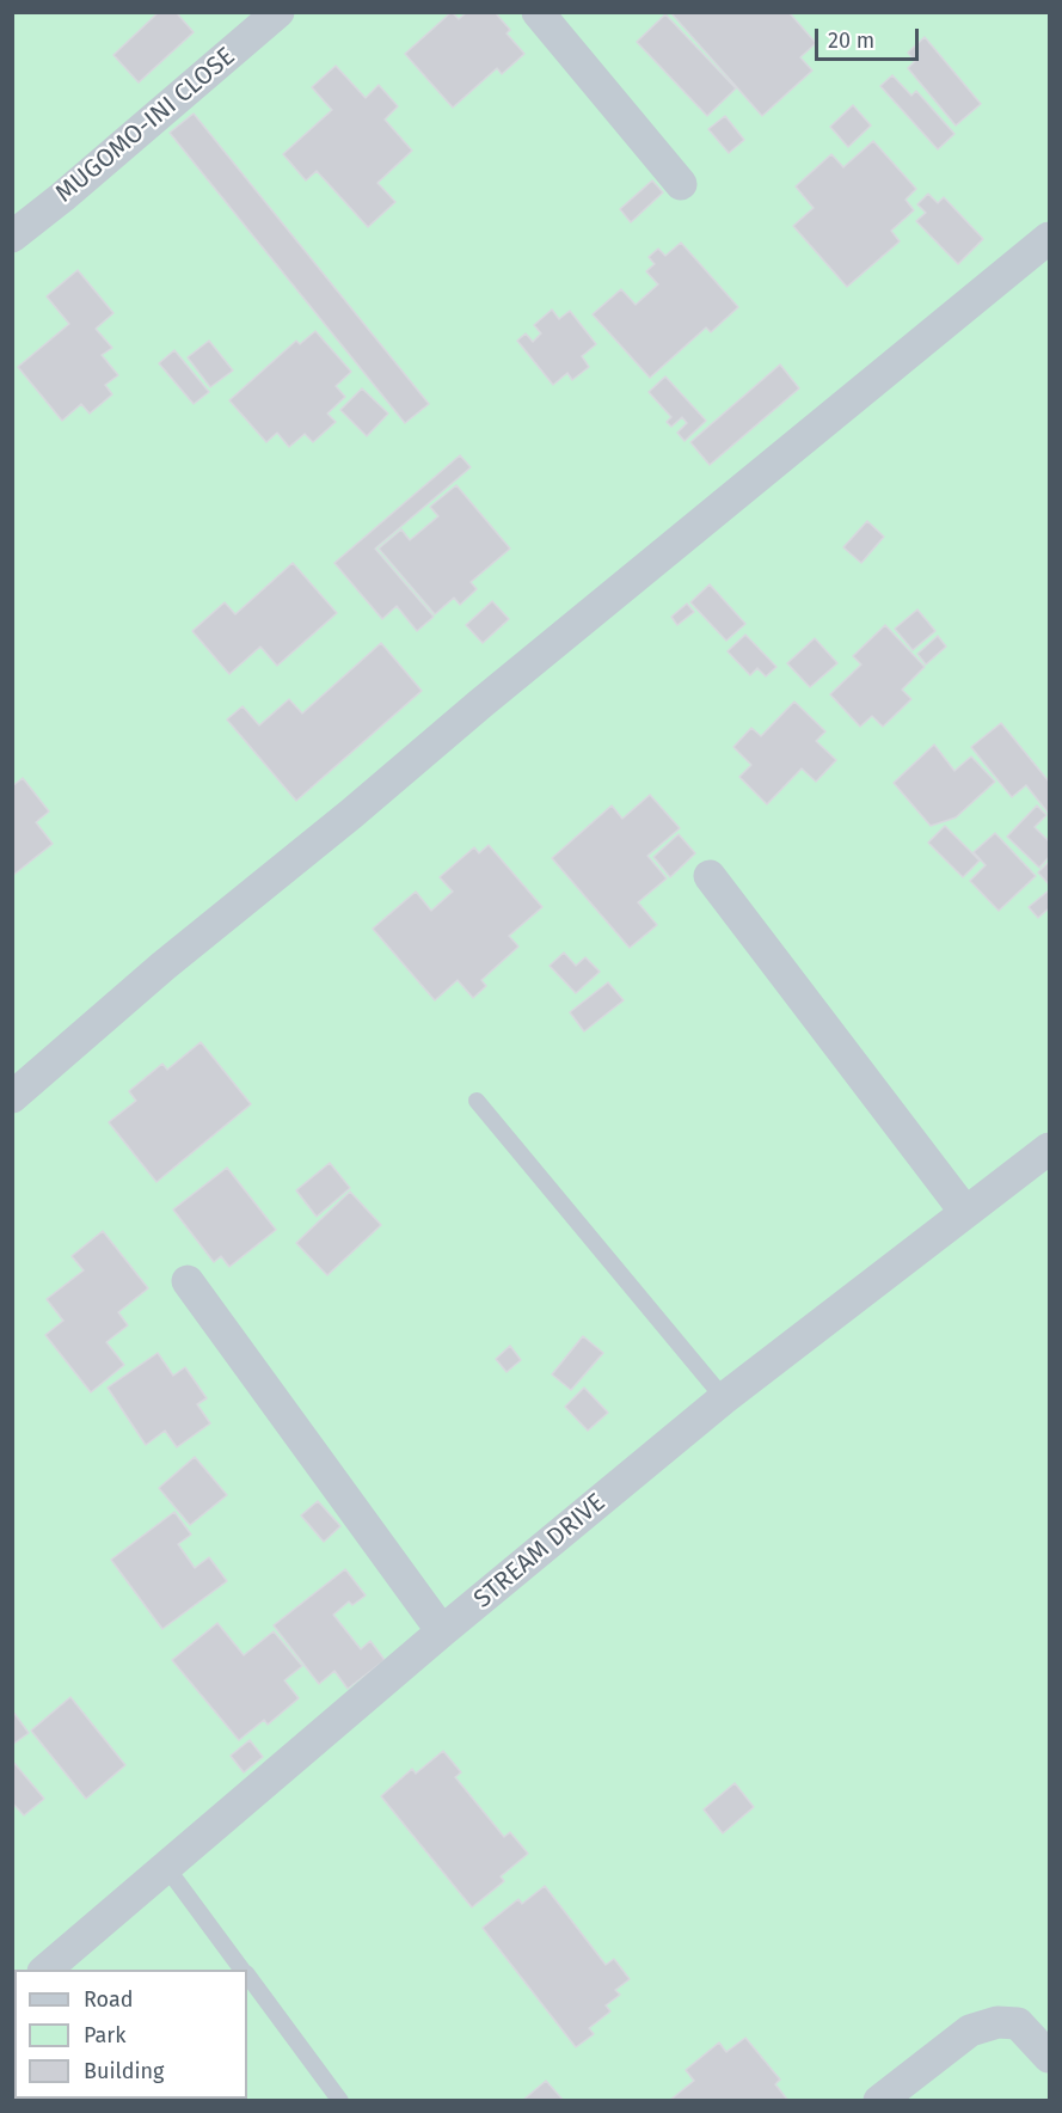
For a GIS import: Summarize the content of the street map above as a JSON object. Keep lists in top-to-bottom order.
{
  "streets": {
    "street": ["MUGOMO-INI CLOSE", "STREAM DRIVE"]
  },
  "legend": ["Road", "Park", "Building"],
  "scale_bar": "20 m"
}
